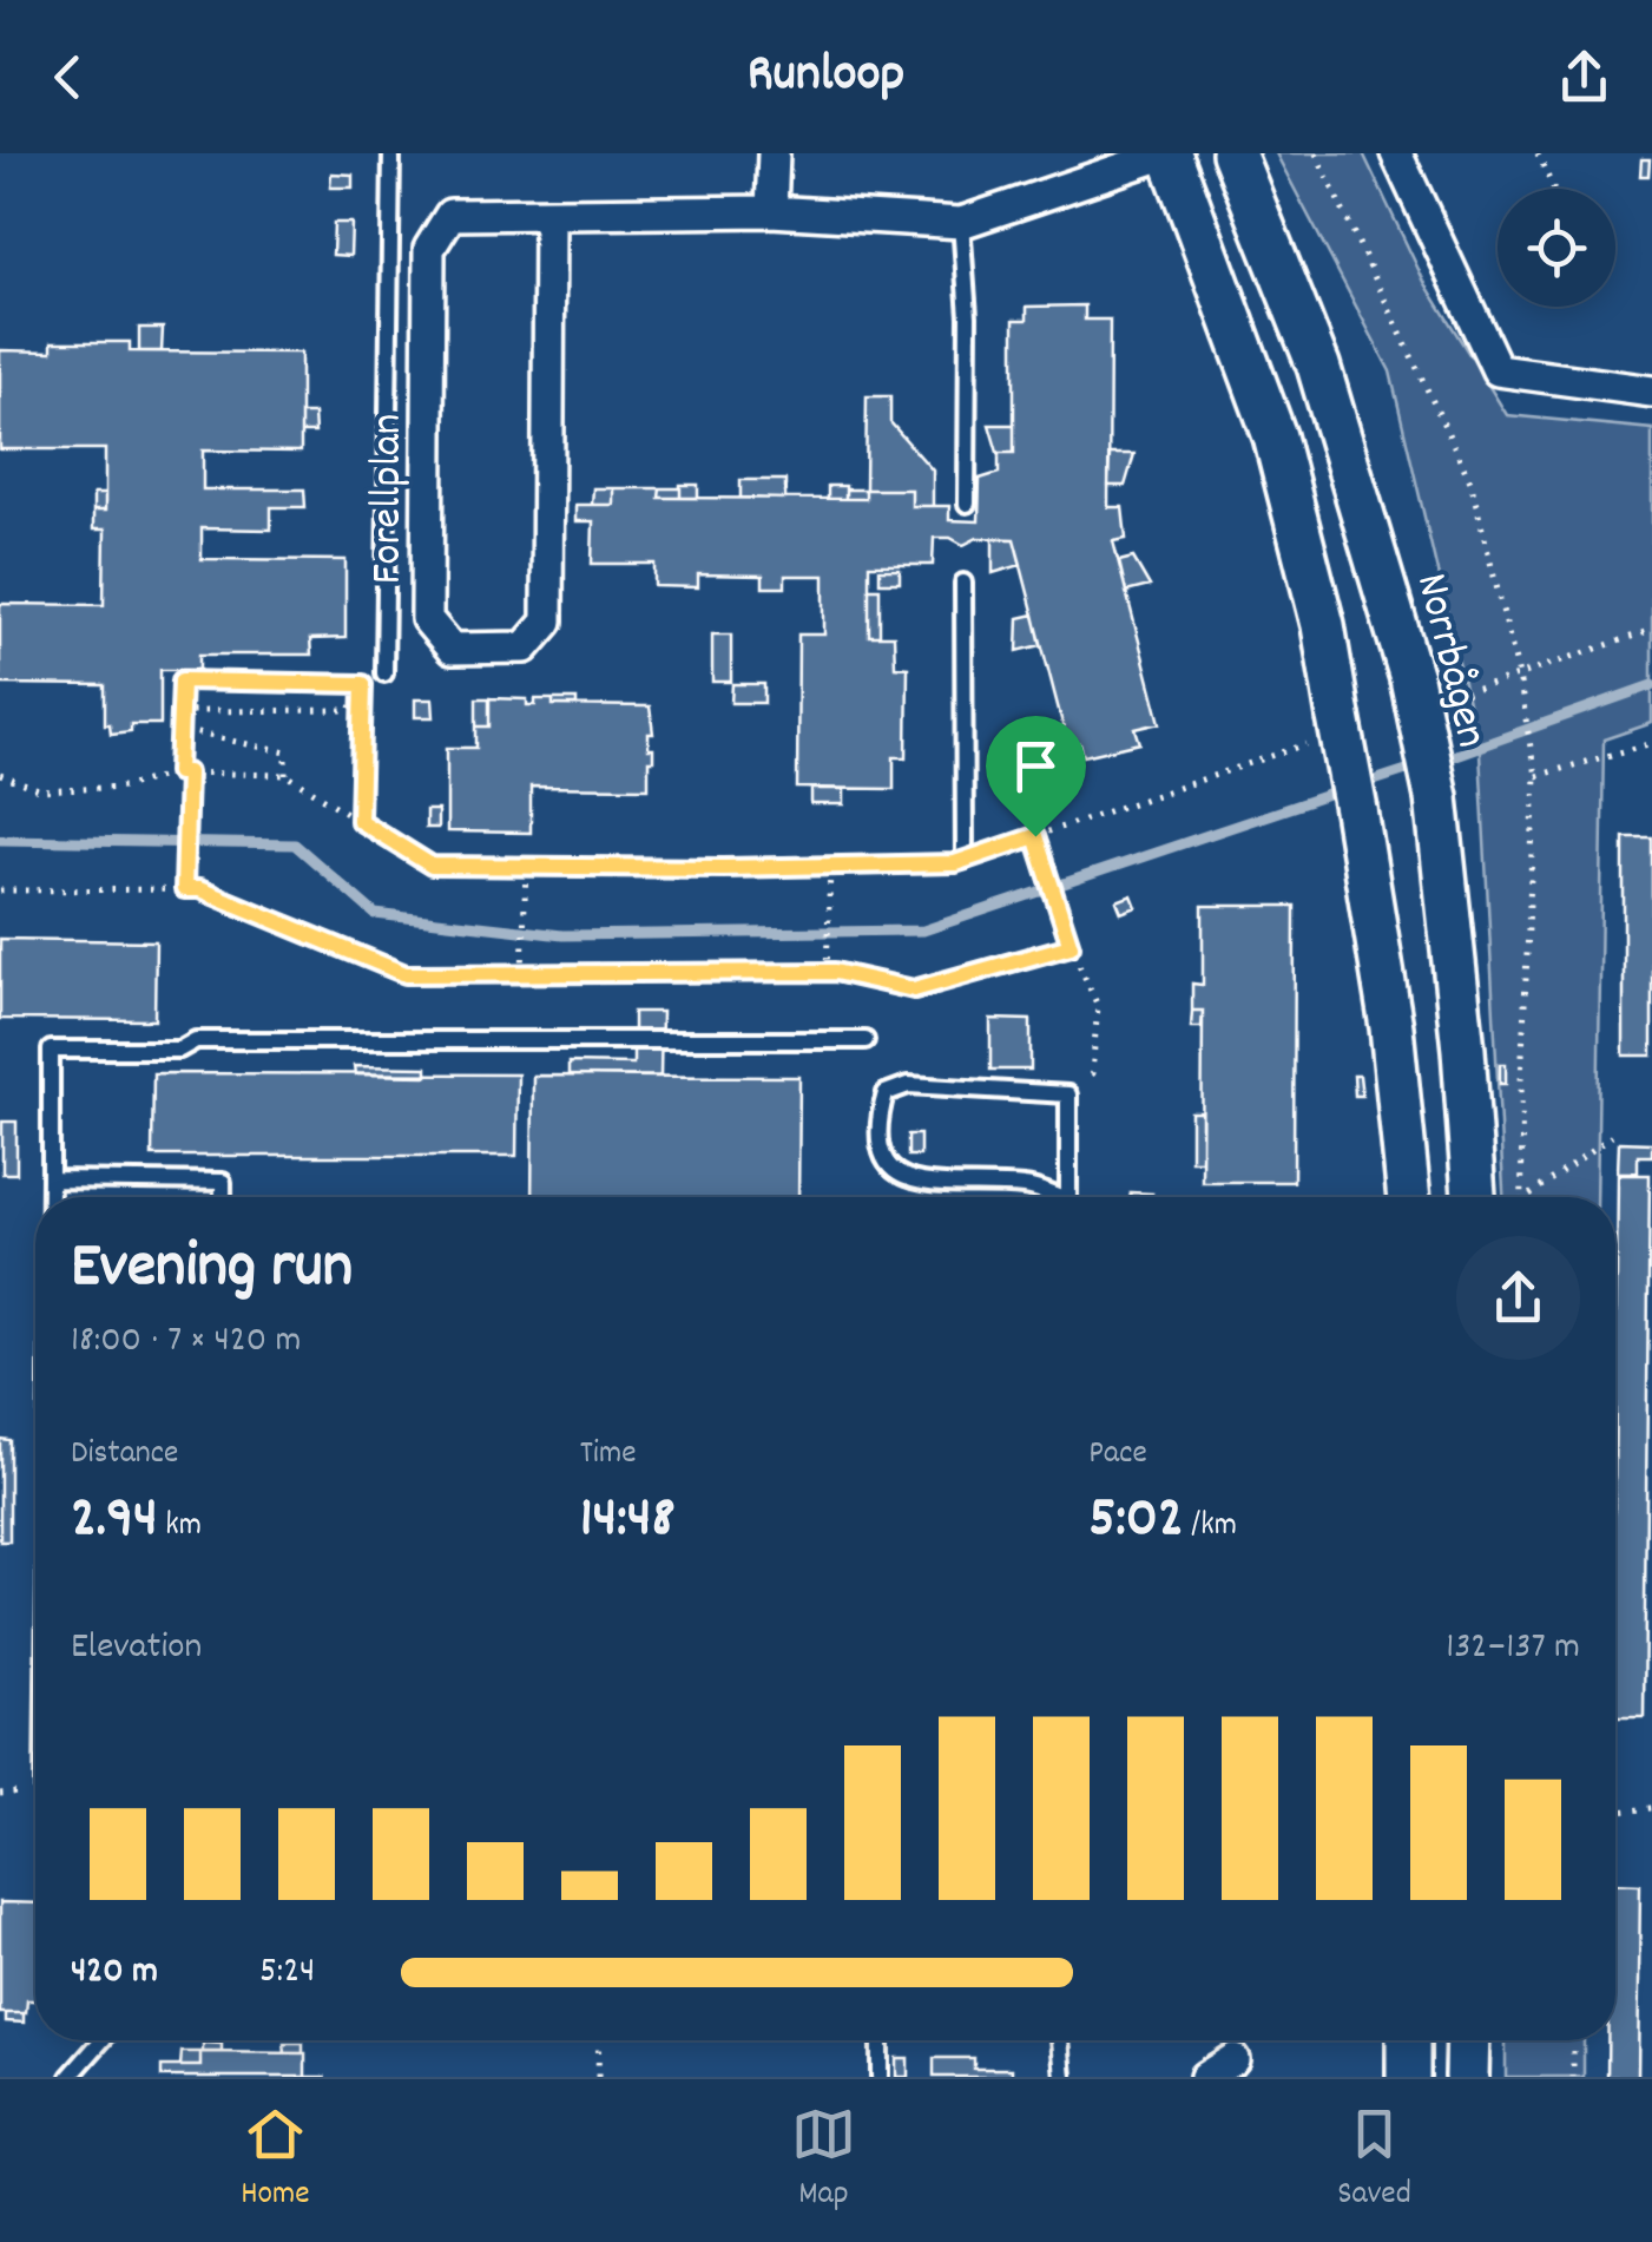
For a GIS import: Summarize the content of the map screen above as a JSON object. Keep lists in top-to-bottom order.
{
  "streets": {
    "street": ["Forellplan", "Norrbågen"]
  },
  "page": {
    "header": "Runloop",
    "heading": ["Evening run", "18:00 · 7 × 420 m"],
    "stats": [
      ["Distance", "2.94 km"],
      ["Time", "14:48"],
      ["Pace", "5:02 /km"]
    ],
    "chart": ["Elevation", "132–137 m"],
    "list": [
      {
        "name": "420 m",
        "note": "5:24"
      }
    ],
    "tabs": ["Home", "Map", "Saved"]
  }
}
